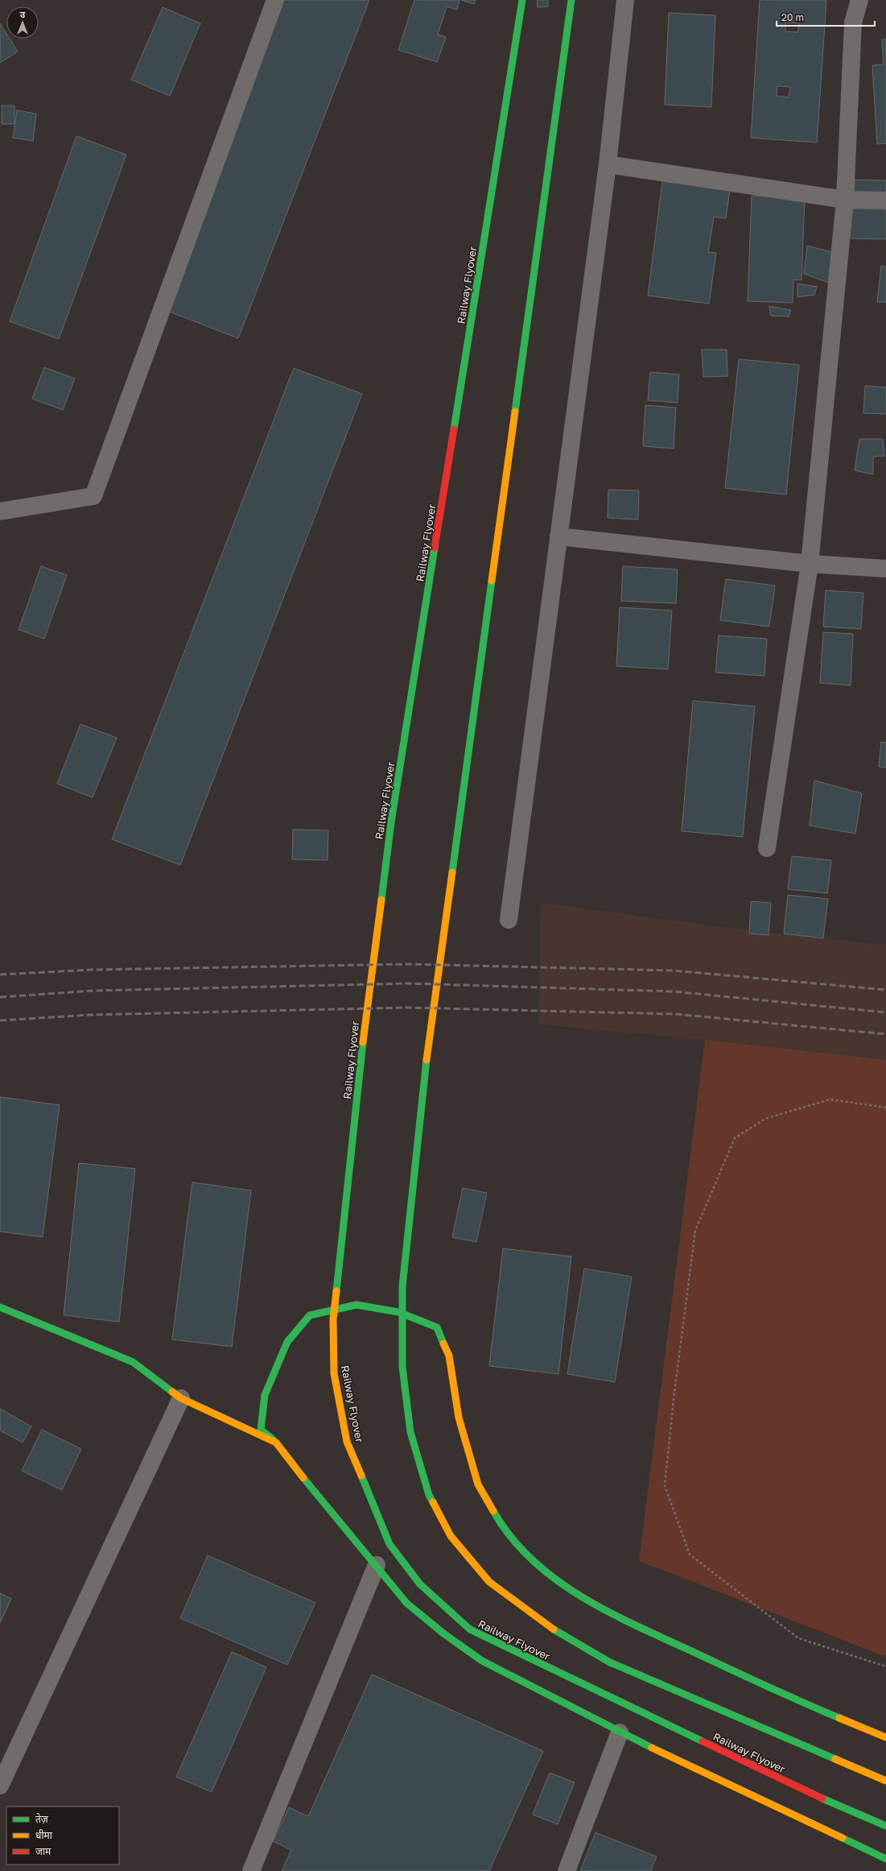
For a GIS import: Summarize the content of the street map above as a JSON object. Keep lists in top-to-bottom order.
{
  "streets": {
    "main road": ["Railway Flyover"]
  },
  "legend": ["तेज़", "धीमा", "जाम"],
  "scale_bar": "20 m",
  "north": "top"
}
